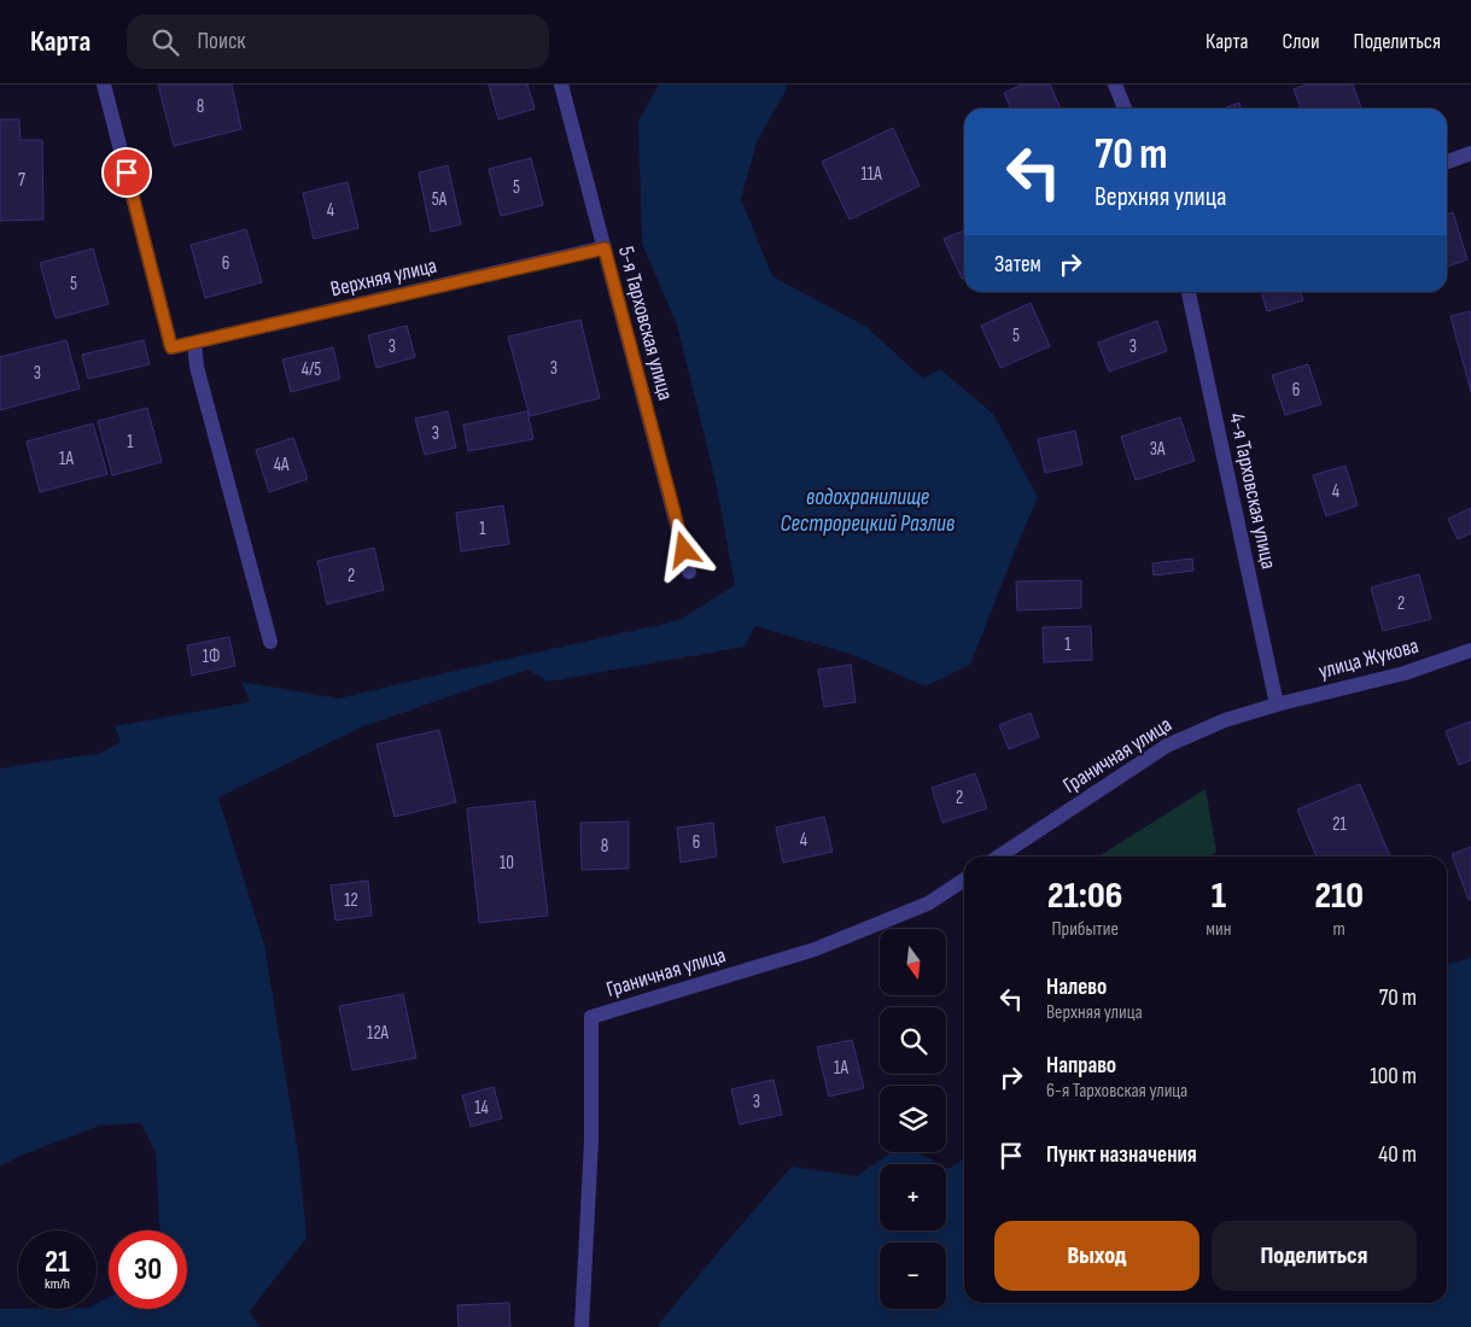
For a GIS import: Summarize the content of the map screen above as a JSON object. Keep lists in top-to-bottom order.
{
  "streets": {
    "street": [
      "Верхняя улица",
      "5-я Тарховская улица",
      "4-я Тарховская улица",
      "улица Жукова",
      "Граничная улица"
    ]
  },
  "crossings": [
    ["Верхняя улица", "5-я Тарховская улица"],
    ["4-я Тарховская улица", "улица Жукова"],
    ["4-я Тарховская улица", "Граничная улица"],
    ["улица Жукова", "Граничная улица"]
  ],
  "water": ["водохранилище Сестрорецкий Разлив"],
  "house_numbers": [
    "8",
    "11А",
    "7",
    "5",
    "5А",
    "4",
    "6",
    "5",
    "5",
    "3",
    "3",
    "3",
    "4/5",
    "3",
    "6",
    "3",
    "1",
    "3А",
    "1А",
    "4А",
    "4",
    "1",
    "2",
    "2",
    "1",
    "1Ф",
    "2",
    "21",
    "4",
    "6",
    "8",
    "10",
    "12",
    "12А",
    "1А",
    "3",
    "14"
  ],
  "north": "bottom",
  "page": {
    "header": "Карта",
    "search": "Поиск",
    "nav": ["Карта", "Слои", "Поделиться"],
    "turn": ["70 m", "Верхняя улица"],
    "then": "Затем",
    "eta": [
      "21:06",
      "Прибытие",
      "1",
      "мин",
      "210",
      "m"
    ],
    "map_buttons": ["+", "−"],
    "list": [
      {
        "name": "Налево",
        "note": "Верхняя улица",
        "value": "70 m"
      },
      {
        "name": "Направо",
        "note": "6-я Тарховская улица",
        "value": "100 m"
      },
      {
        "name": "Пункт назначения",
        "value": "40 m"
      }
    ],
    "buttons": ["Выход", "Поделиться"],
    "speed": "21 km/h",
    "limit": "30"
  }
}
